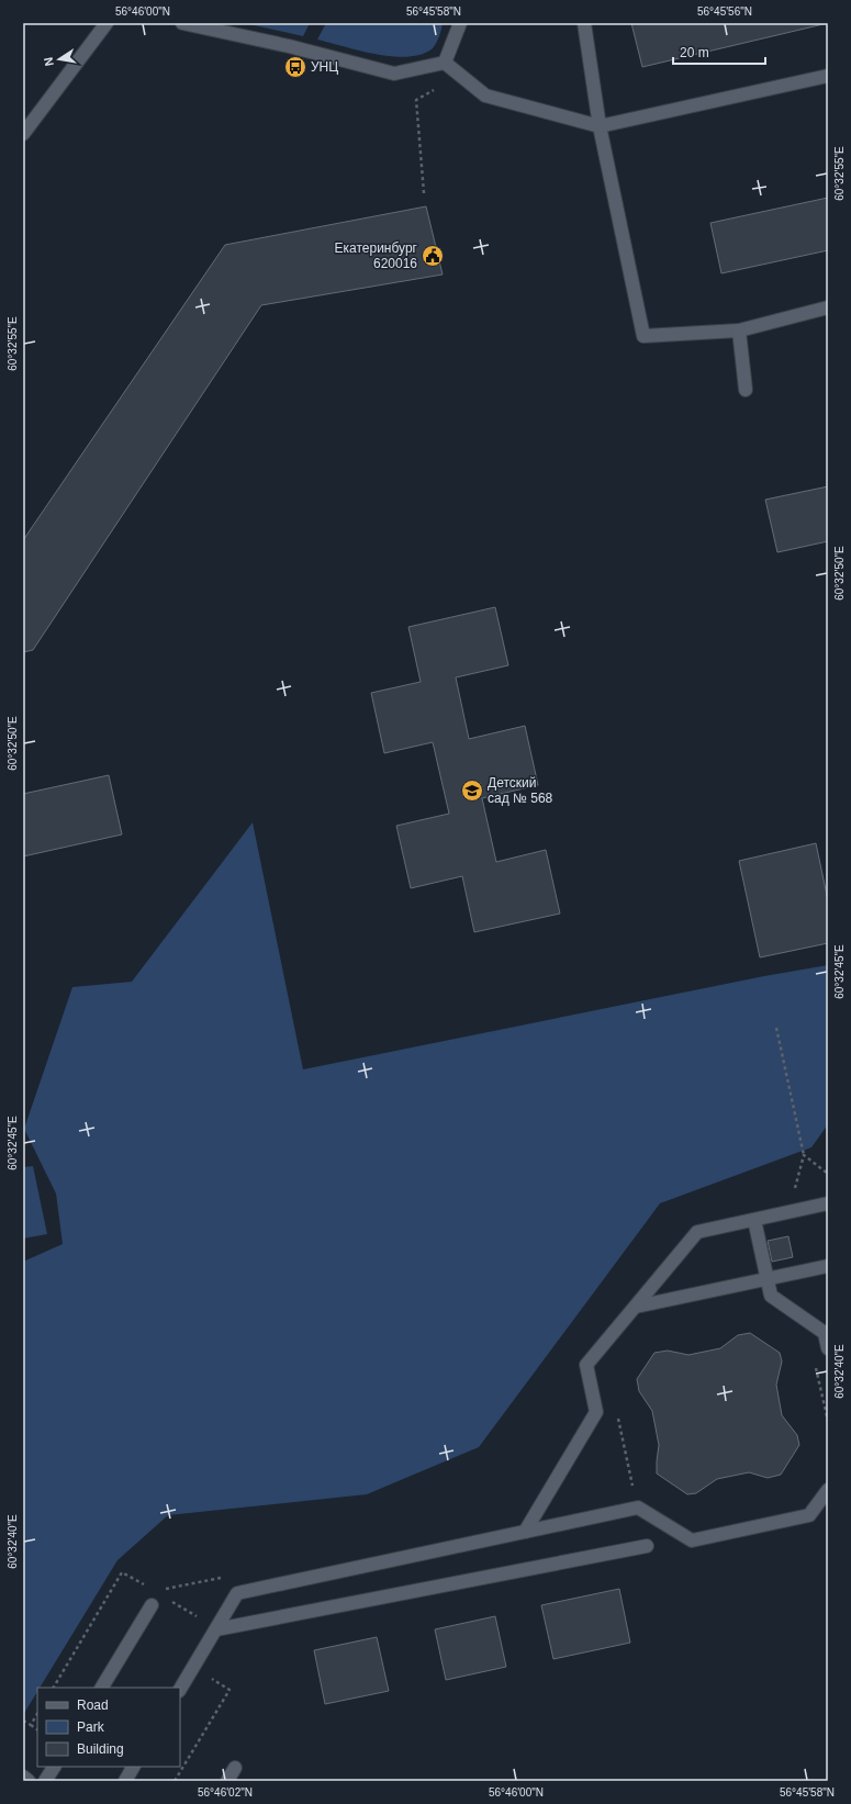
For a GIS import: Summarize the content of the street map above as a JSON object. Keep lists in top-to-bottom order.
{
  "places": {
    "bus stop": ["УНЦ"],
    "public building": ["Екатеринбург 620016"],
    "school or university": ["Детский сад № 568"]
  },
  "legend": ["Road", "Park", "Building"],
  "scale_bar": "20 m",
  "north": "left",
  "coordinates": [
    "56°46'00\"N",
    "56°45'58\"N",
    "56°45'56\"N",
    "60°32'55\"E",
    "60°32'50\"E",
    "60°32'45\"E",
    "60°32'40\"E",
    "56°46'02\"N"
  ]
}
